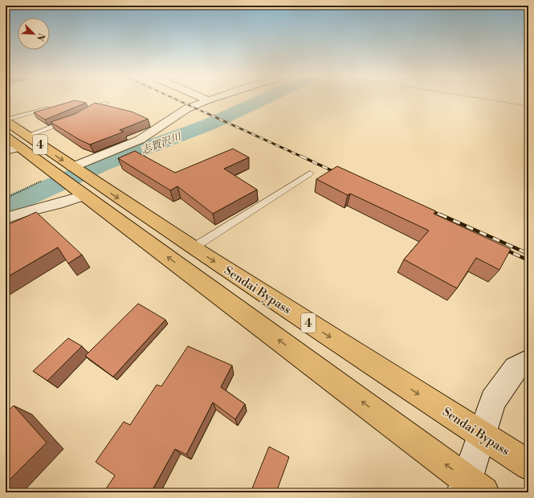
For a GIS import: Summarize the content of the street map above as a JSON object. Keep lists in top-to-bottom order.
{
  "streets": {
    "highway": ["4", "Sendai Bypass"]
  },
  "water": ["志賀沢川"],
  "north": "bottom right"
}
